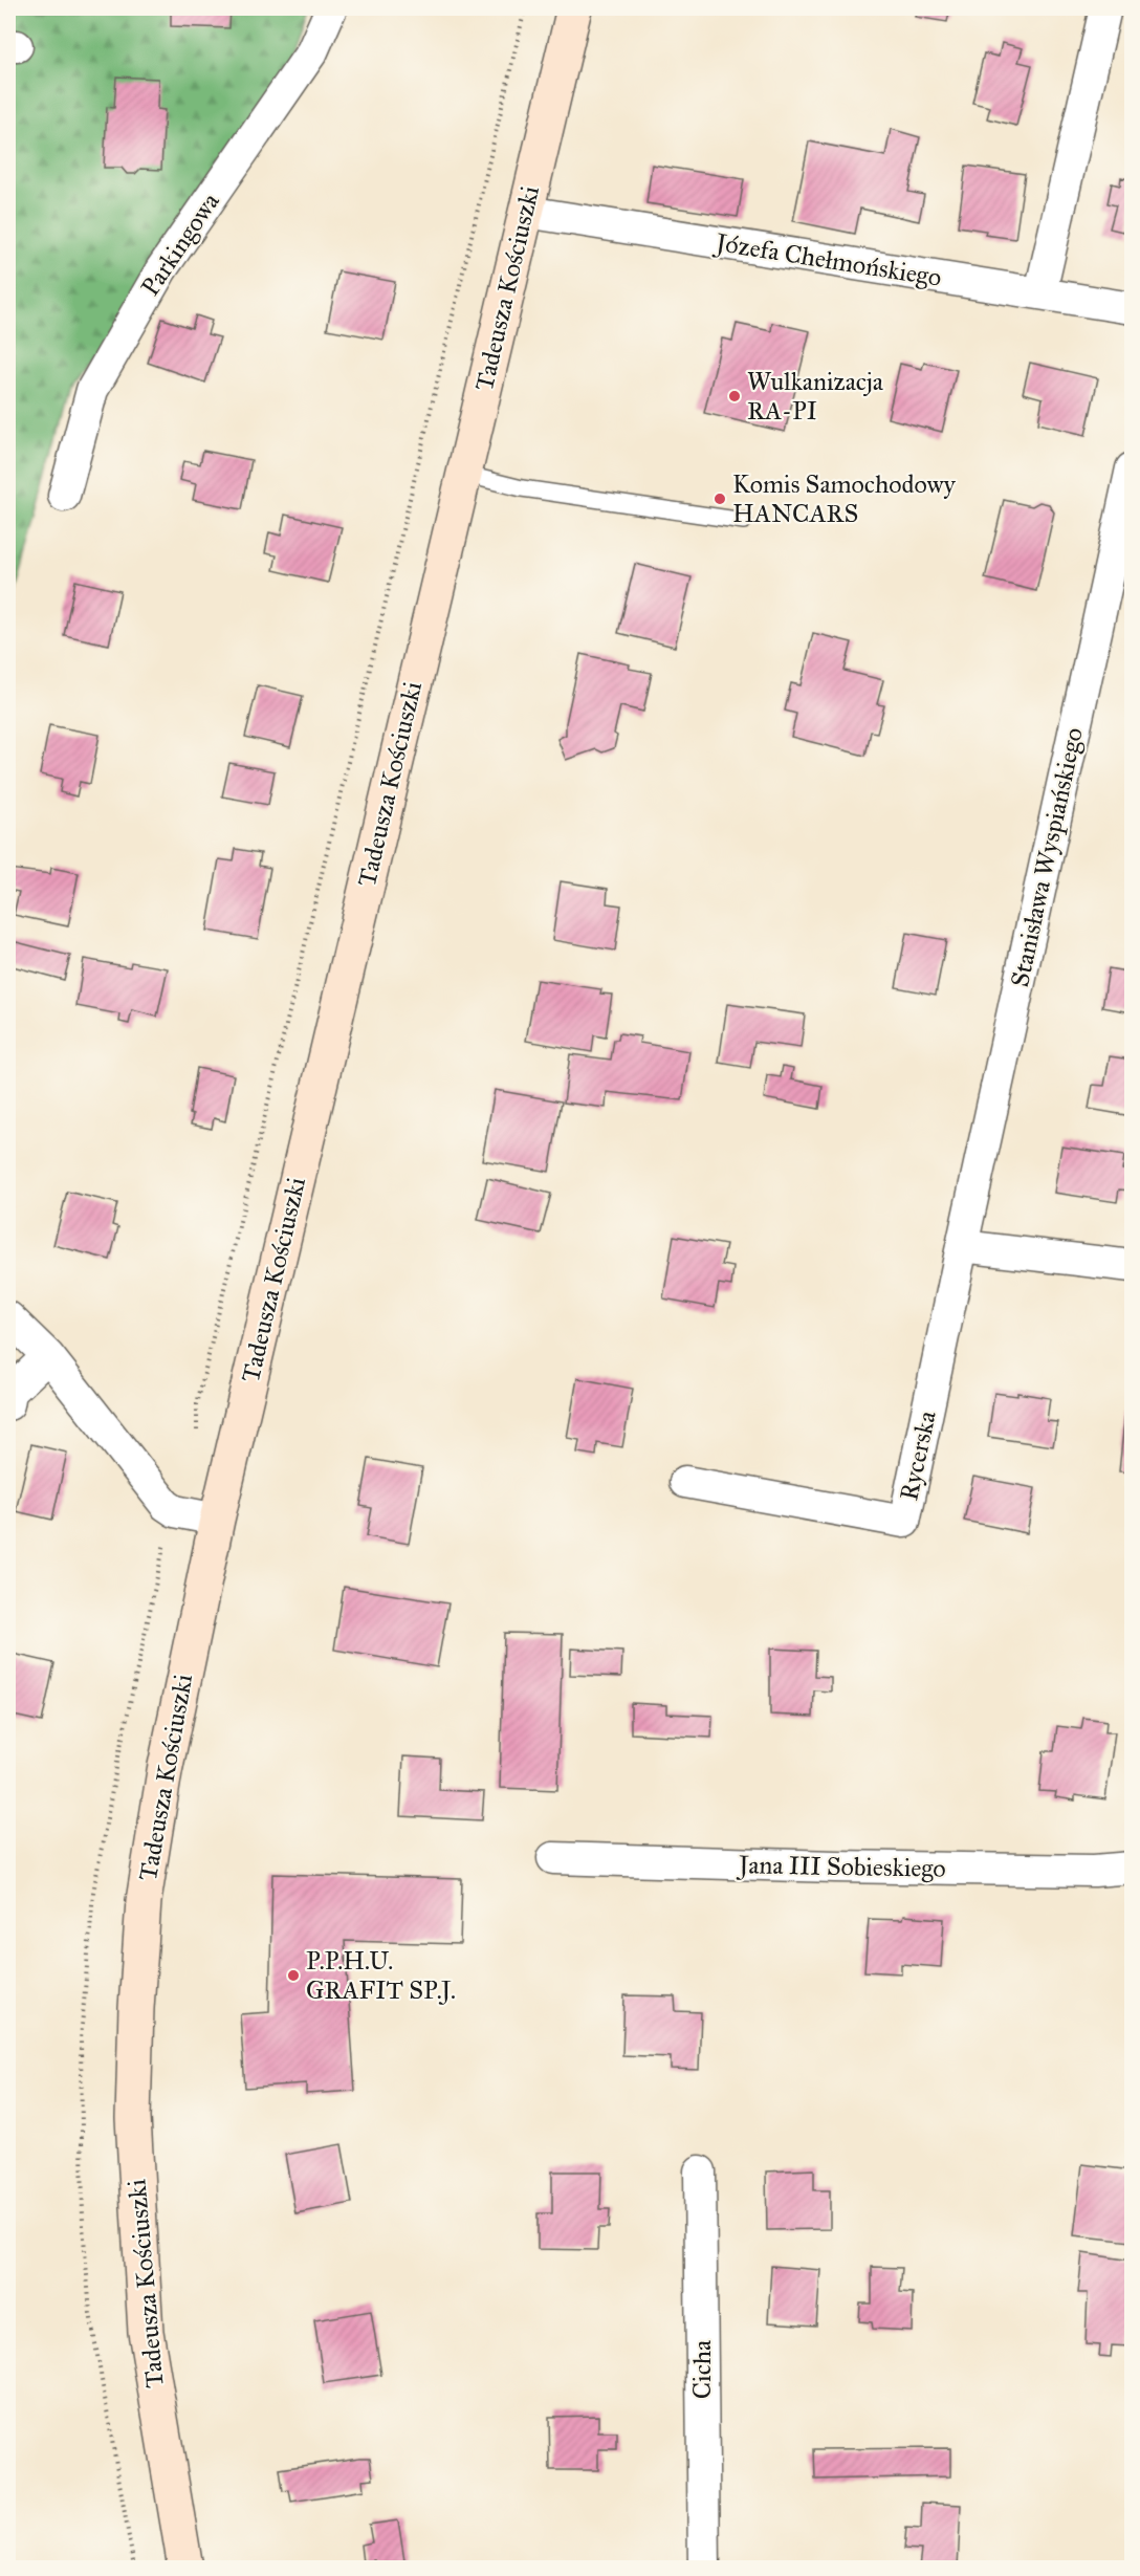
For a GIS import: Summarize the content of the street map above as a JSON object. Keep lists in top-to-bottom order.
{
  "streets": {
    "main road": ["Tadeusza Kościuszki"],
    "street": [
      "Parkingowa",
      "Józefa Chełmońskiego",
      "Stanisława Wyspiańskiego",
      "Rycerska",
      "Jana III Sobieskiego",
      "Cicha"
    ]
  },
  "crossings": [
    ["Józefa Chełmońskiego", "Tadeusza Kościuszki"],
    ["Stanisława Wyspiańskiego", "Rycerska"]
  ],
  "places": ["Wulkanizacja RA-PI", "Komis Samochodowy HANCARS", "P.P.H.U. GRAFIT SP.J."]
}
